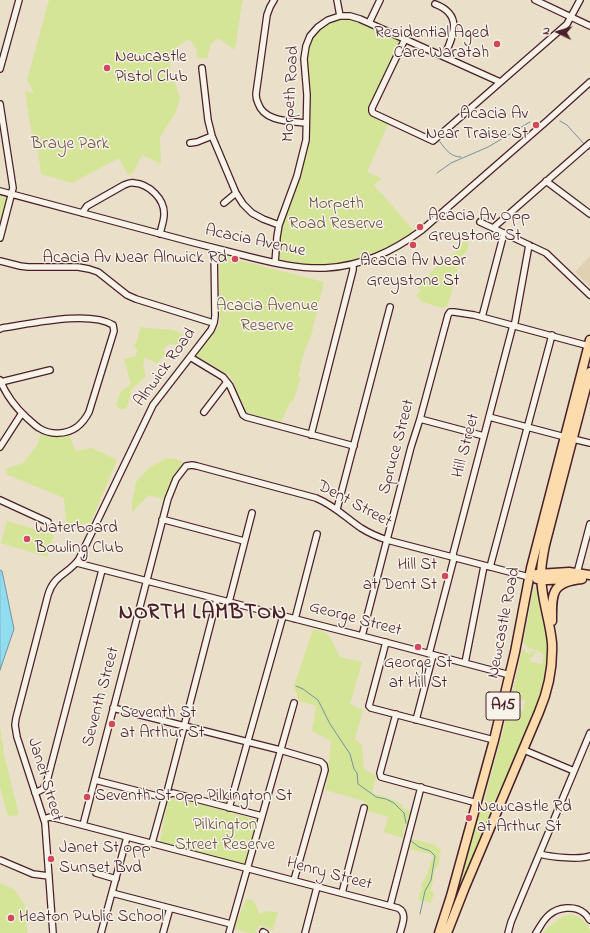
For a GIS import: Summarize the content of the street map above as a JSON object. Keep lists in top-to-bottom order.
{
  "streets": {
    "highway": ["Newcastle Road", "A15"],
    "street": [
      "Morpeth Road",
      "Acacia Avenue",
      "Alnwick Road",
      "Hill Street",
      "Spruce Street",
      "Dent Street",
      "George Street",
      "Seventh Street",
      "Janet Street",
      "Henry Street"
    ]
  },
  "crossings": [
    ["Morpeth Road", "Acacia Avenue"],
    ["Acacia Avenue", "Alnwick Road"],
    ["Alnwick Road", "George Street"],
    ["Alnwick Road", "Janet Street"],
    ["Hill Street", "Dent Street"],
    ["Hill Street", "George Street"],
    ["Spruce Street", "Dent Street"],
    ["Spruce Street", "George Street"],
    ["Dent Street", "Newcastle Road"],
    ["Dent Street", "Seventh Street"],
    ["George Street", "Newcastle Road"],
    ["George Street", "Seventh Street"],
    ["George Street", "Janet Street"],
    ["Seventh Street", "Henry Street"],
    ["Janet Street", "Henry Street"]
  ],
  "districts": ["NORTH LAMBTON"],
  "parks": [
    "Braye Park",
    "Morpeth Road Reserve",
    "Acacia Avenue Reserve",
    "Pilkington Street Reserve"
  ],
  "places": [
    "Residential Aged Care Waratah",
    "Newcastle Pistol Club",
    "Acacia Av Near Traise St",
    "Acacia Av Opp Greystone St",
    "Acacia Av Near Greystone St",
    "Acacia Av Near Alnwick Rd",
    "Waterboard Bowling Club",
    "Hill St at Dent St",
    "George St at Hill St",
    "Seventh St at Arthur St",
    "Seventh St opp Pilkington St",
    "Newcastle Rd at Arthur St",
    "Janet St opp Sunset Bvd",
    "Heaton Public School"
  ],
  "north": "left"
}
